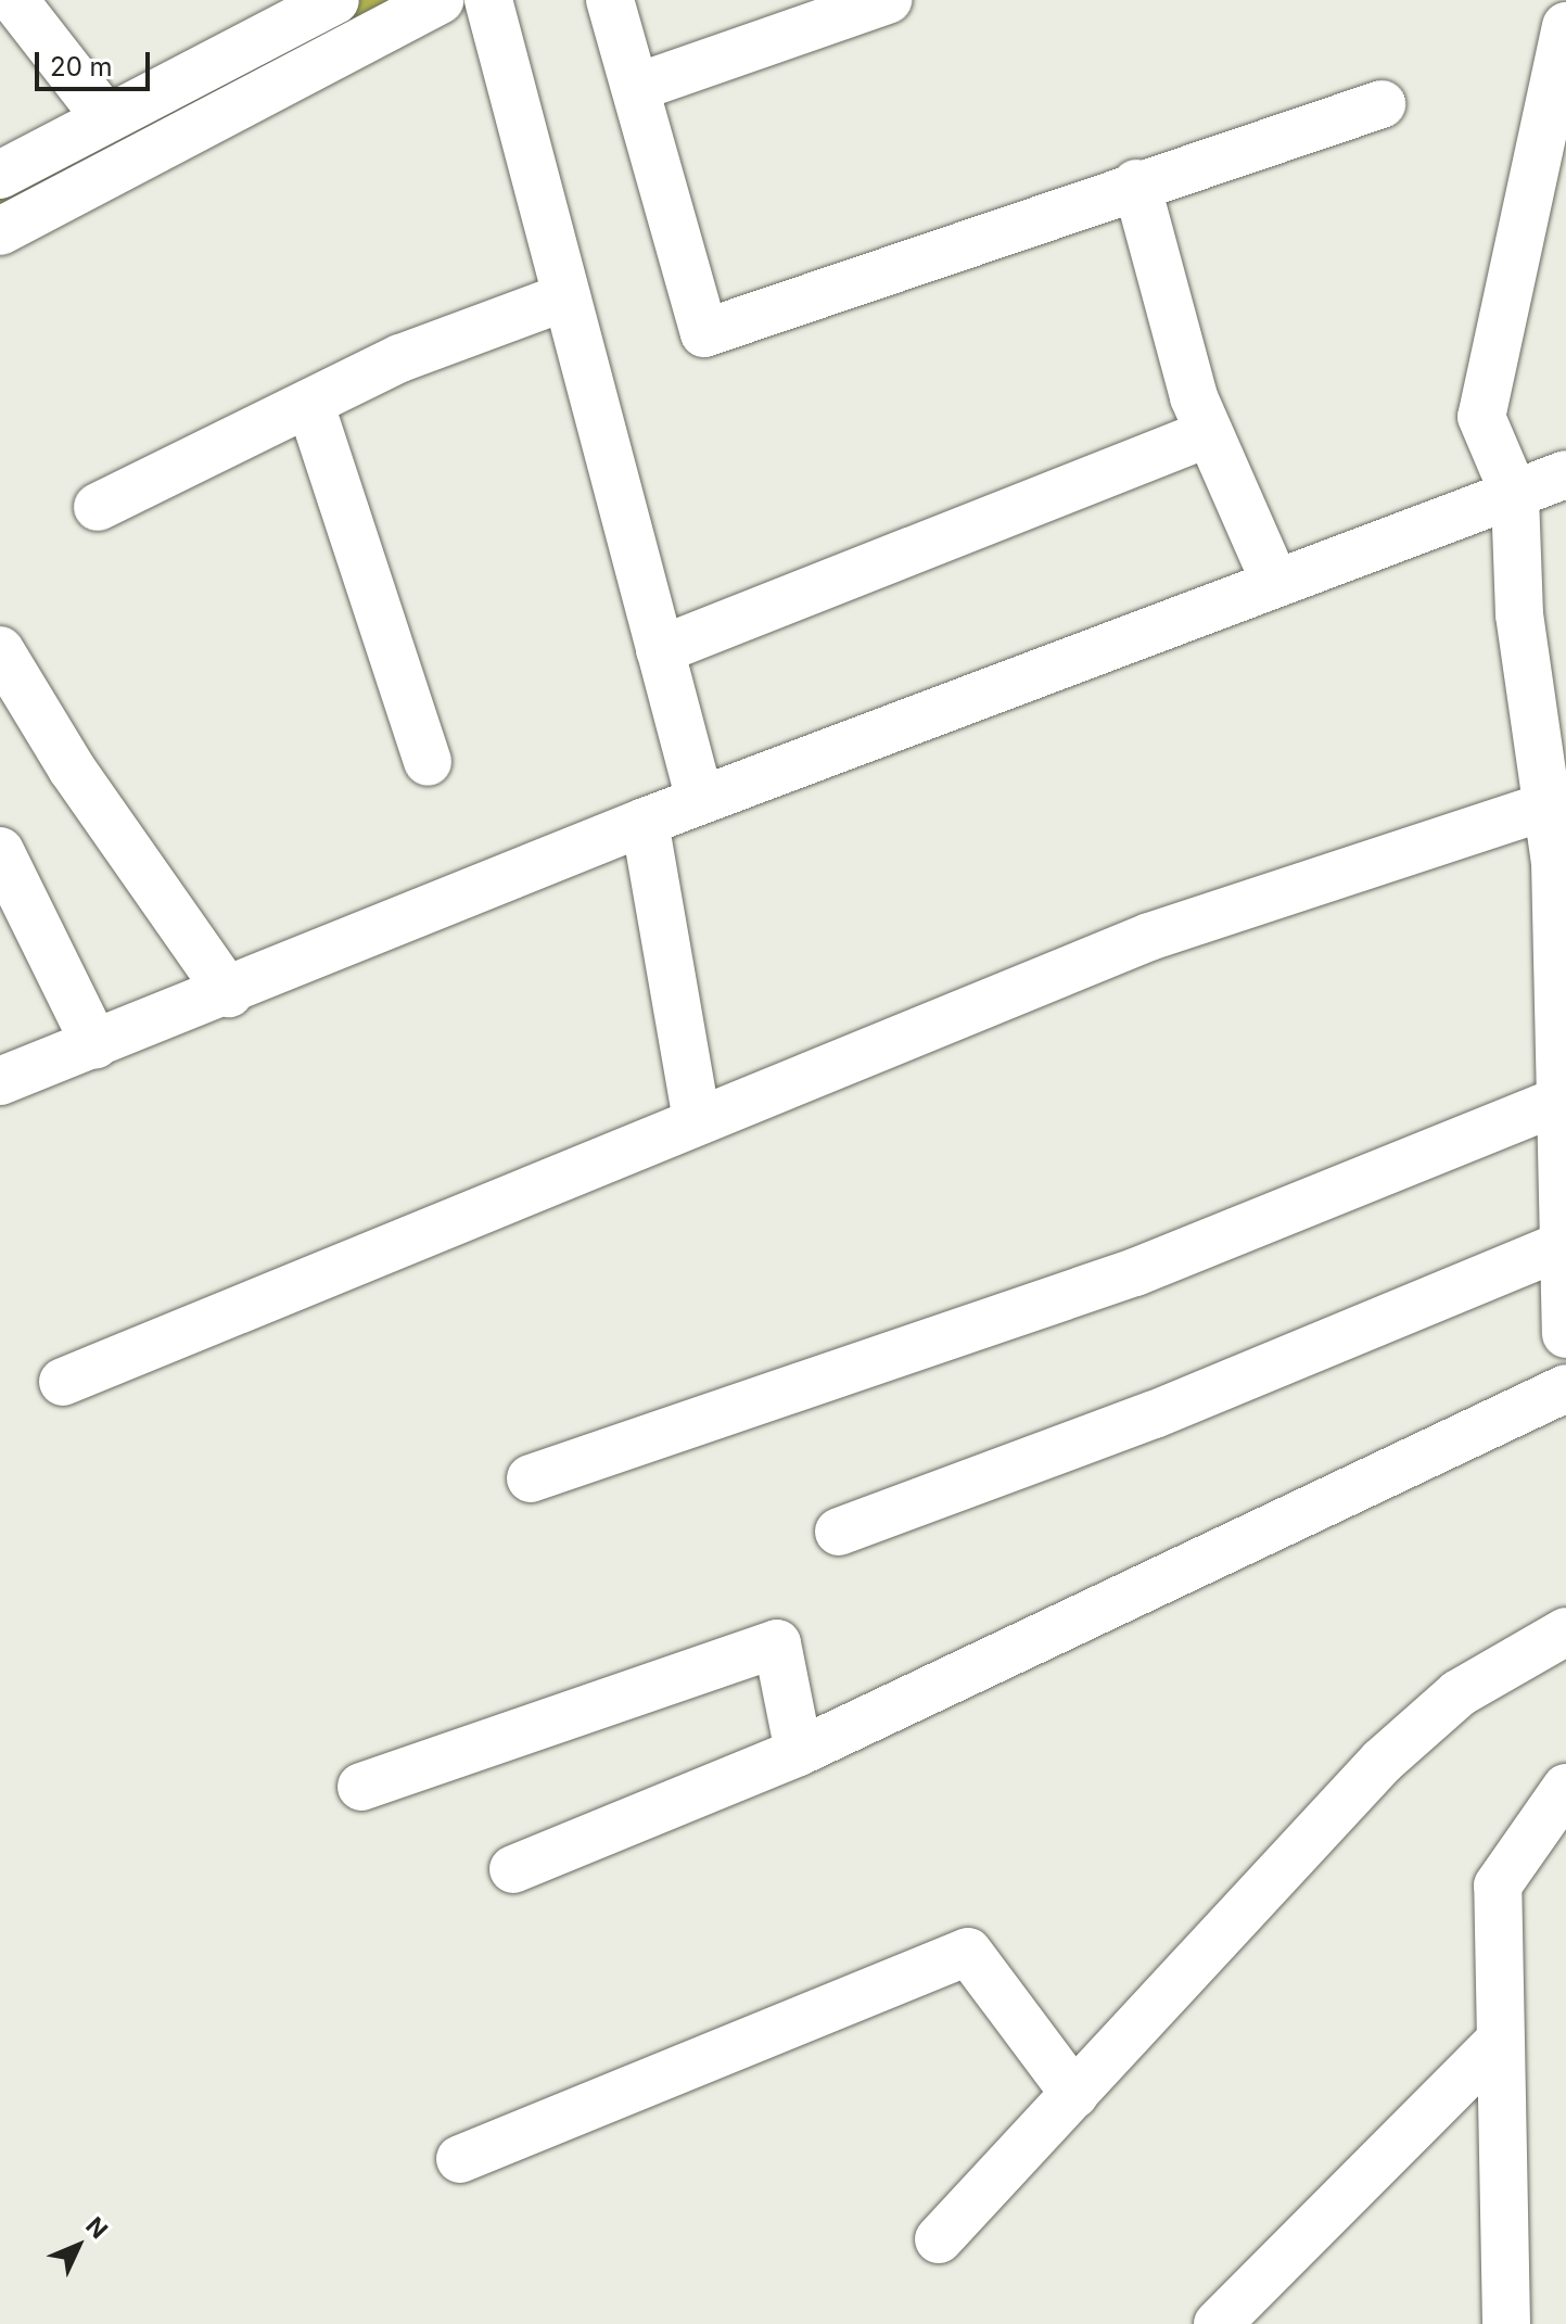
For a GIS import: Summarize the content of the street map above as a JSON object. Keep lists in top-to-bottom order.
{
  "scale_bar": "20 m",
  "north": "top right"
}
